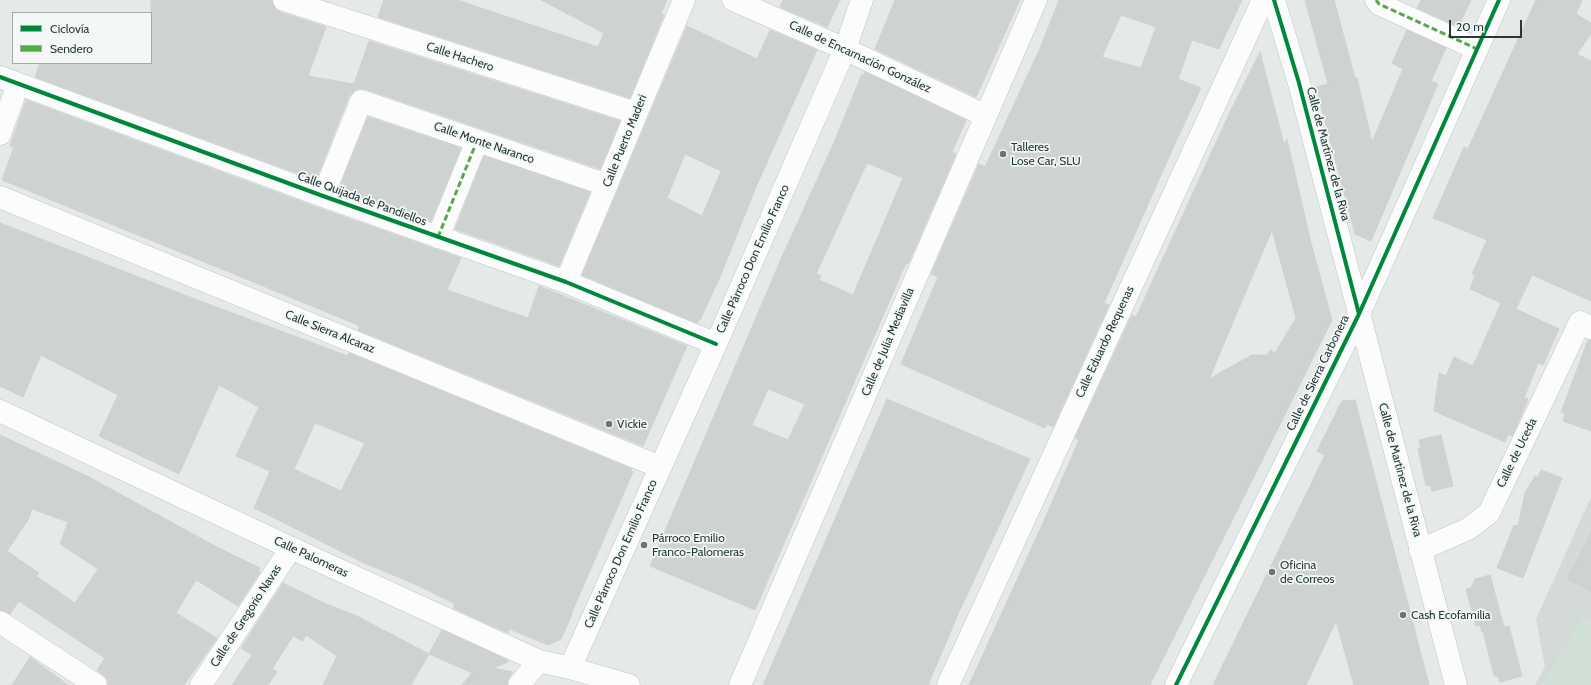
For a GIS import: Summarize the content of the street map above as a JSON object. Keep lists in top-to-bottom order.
{
  "streets": {
    "street": [
      "Calle Hachero",
      "Calle de Encarnación González",
      "Calle Puerto Maderi",
      "Calle Monte Naranco",
      "Calle de Martínez de la Riva",
      "Calle Quijada de Pandiellos",
      "Calle Párroco Don Emilio Franco",
      "Calle Sierra Alcaraz",
      "Calle de Julia Mediavilla",
      "Calle Eduardo Requenas",
      "Calle de Sierra Carbonera",
      "Calle de Uceda",
      "Calle Palomeras",
      "Calle de Gregorio Navas"
    ]
  },
  "crossings": [
    ["Calle Hachero", "Calle Puerto Maderi"],
    ["Calle de Encarnación González", "Calle Párroco Don Emilio Franco"],
    ["Calle de Encarnación González", "Calle de Julia Mediavilla"],
    ["Calle Puerto Maderi", "Calle Monte Naranco"],
    ["Calle Puerto Maderi", "Calle Quijada de Pandiellos"],
    ["Calle Monte Naranco", "Calle Quijada de Pandiellos"],
    ["Calle de Martínez de la Riva", "Calle de Sierra Carbonera"],
    ["Calle de Martínez de la Riva", "Calle de Uceda"],
    ["Calle Quijada de Pandiellos", "Calle Párroco Don Emilio Franco"],
    ["Calle Párroco Don Emilio Franco", "Calle Sierra Alcaraz"],
    ["Calle Párroco Don Emilio Franco", "Calle Palomeras"],
    ["Calle Palomeras", "Calle de Gregorio Navas"]
  ],
  "places": [
    "Talleres Lose Car, SLU",
    "Vickie",
    "Párroco Emilio Franco-Palomeras",
    "Oficina de Correos",
    "Cash Ecofamilia"
  ],
  "legend": ["Ciclovía", "Sendero"],
  "scale_bar": "20 m"
}
